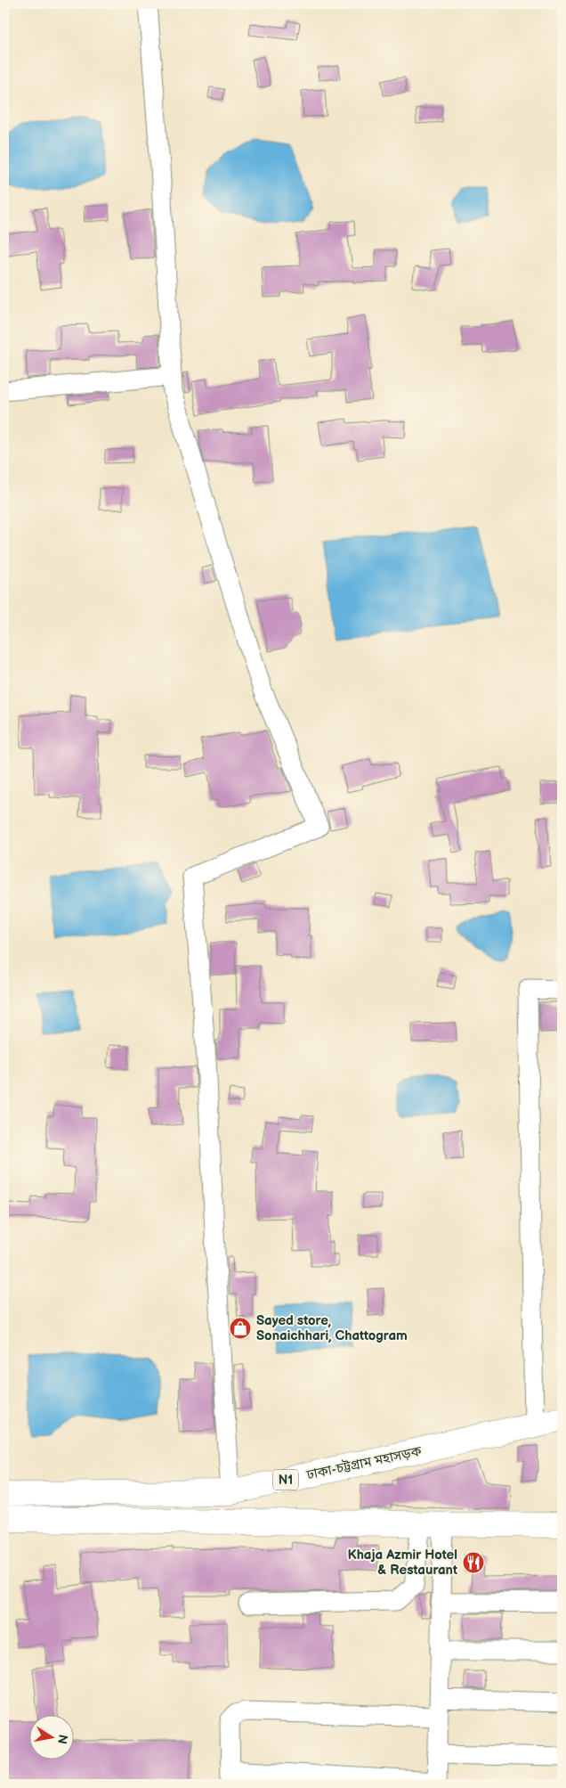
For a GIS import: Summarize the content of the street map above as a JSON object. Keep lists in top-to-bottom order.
{
  "streets": {
    "highway": ["ঢাকা-চট্টগ্রাম মহাসড়ক", "N1"]
  },
  "places": {
    "shop": ["Sayed store, Sonaichhari, Chattogram"],
    "restaurant": ["Khaja Azmir Hotel & Restaurant"]
  },
  "north": "right"
}
